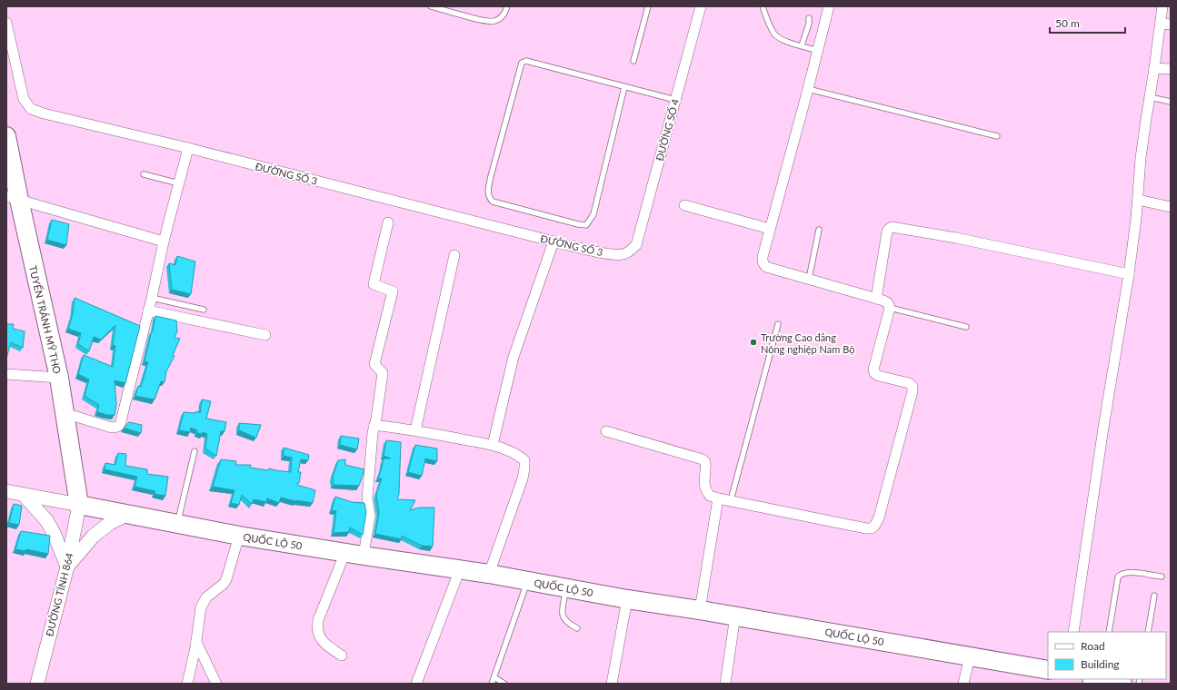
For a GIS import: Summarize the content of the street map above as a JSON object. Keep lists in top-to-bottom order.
{
  "streets": {
    "highway": ["TUYẾN TRÁNH MỸ THO", "QUỐC LỘ 50"],
    "main road": ["ĐƯỜNG TỈNH 864"],
    "street": ["ĐƯỜNG SỐ 4", "ĐƯỜNG SỐ 3"]
  },
  "crossings": [
    ["ĐƯỜNG SỐ 4", "ĐƯỜNG SỐ 3"],
    ["TUYẾN TRÁNH MỸ THO", "QUỐC LỘ 50"],
    ["TUYẾN TRÁNH MỸ THO", "ĐƯỜNG TỈNH 864"],
    ["QUỐC LỘ 50", "ĐƯỜNG TỈNH 864"]
  ],
  "places": ["Trường Cao đẳng Nông nghiệp Nam Bộ"],
  "legend": ["Road", "Building"],
  "scale_bar": "50 m"
}
